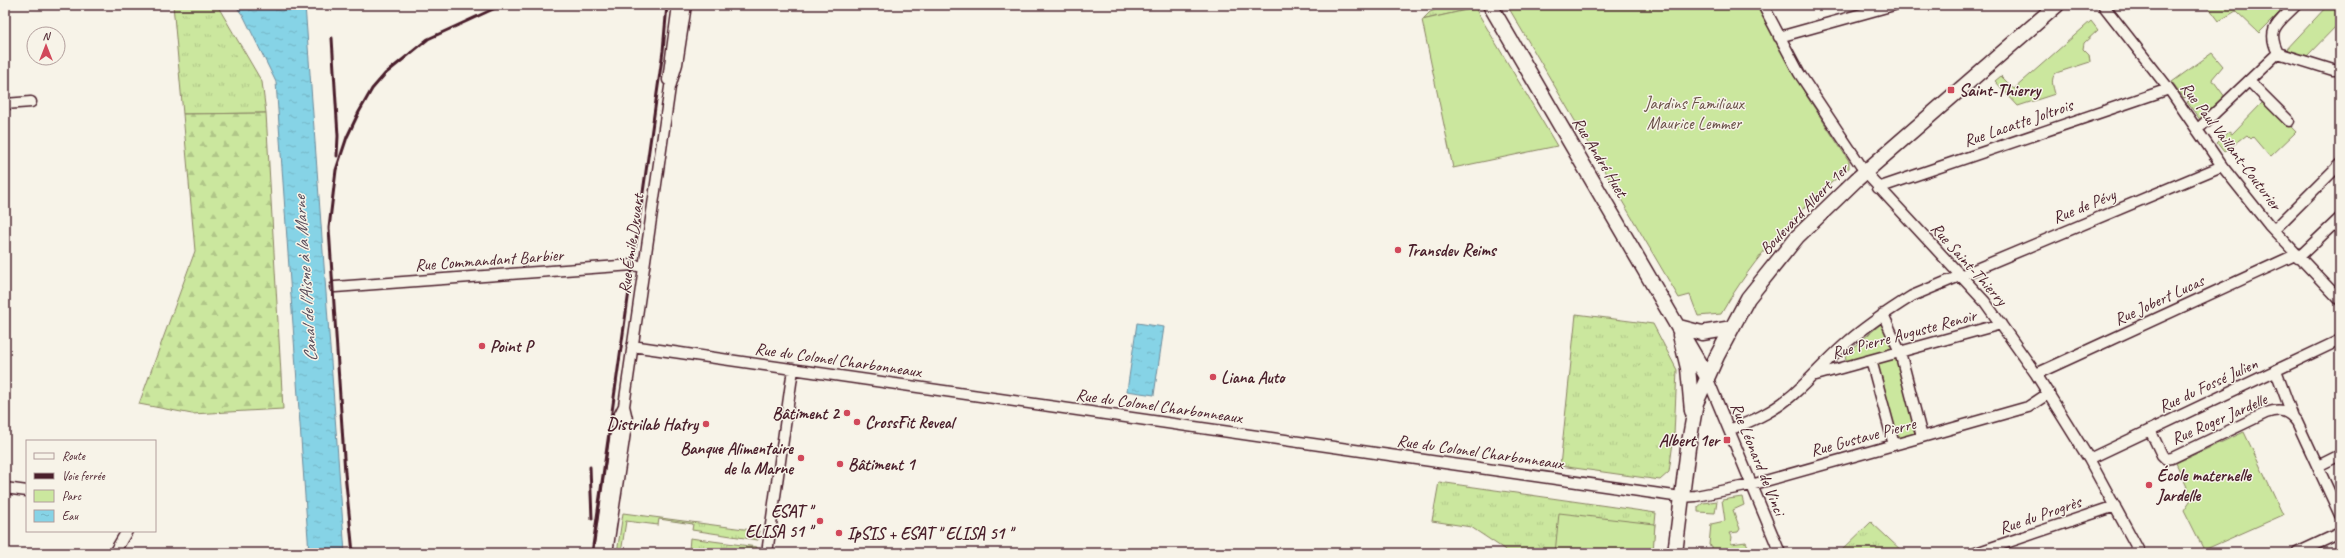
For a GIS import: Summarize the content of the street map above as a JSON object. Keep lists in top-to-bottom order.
{
  "streets": {
    "main road": ["Rue André Huet", "Boulevard Albert 1er"],
    "street": [
      "Rue Lacatte Joltrois",
      "Rue Paul Vaillant-Couturier",
      "Rue de Pévy",
      "Rue Émile Druart",
      "Rue Commandant Barbier",
      "Rue Saint-Thierry",
      "Rue Jobert Lucas",
      "Rue Pierre Auguste Renoir",
      "Rue du Colonel Charbonneaux",
      "Rue du Fossé Julien",
      "Rue Roger Jardelle",
      "Rue Gustave Pierre",
      "Rue Léonard de Vinci",
      "Rue du Progrès"
    ]
  },
  "crossings": [
    ["Rue Lacatte Joltrois", "Rue Paul Vaillant-Couturier"],
    ["Rue Lacatte Joltrois", "Rue Saint-Thierry"],
    ["Rue Paul Vaillant-Couturier", "Rue de Pévy"],
    ["Rue Paul Vaillant-Couturier", "Rue Jobert Lucas"],
    ["Rue André Huet", "Boulevard Albert 1er"],
    ["Rue André Huet", "Rue Léonard de Vinci"],
    ["Rue de Pévy", "Rue Saint-Thierry"],
    ["Rue de Pévy", "Rue Pierre Auguste Renoir"],
    ["Boulevard Albert 1er", "Rue Saint-Thierry"],
    ["Boulevard Albert 1er", "Rue du Colonel Charbonneaux"],
    ["Boulevard Albert 1er", "Rue Gustave Pierre"],
    ["Boulevard Albert 1er", "Rue Léonard de Vinci"],
    ["Rue Émile Druart", "Rue Commandant Barbier"],
    ["Rue Émile Druart", "Rue du Colonel Charbonneaux"],
    ["Rue Saint-Thierry", "Rue Jobert Lucas"],
    ["Rue Saint-Thierry", "Rue Pierre Auguste Renoir"],
    ["Rue Saint-Thierry", "Rue du Fossé Julien"],
    ["Rue Saint-Thierry", "Rue Gustave Pierre"],
    ["Rue Saint-Thierry", "Rue du Progrès"],
    ["Rue du Colonel Charbonneaux", "Rue Gustave Pierre"],
    ["Rue du Fossé Julien", "Rue Roger Jardelle"],
    ["Rue Gustave Pierre", "Rue Léonard de Vinci"]
  ],
  "water": ["Canal de l'Aisne à la Marne"],
  "parks": ["Jardins Familiaux Maurice Lemmer"],
  "places": {
    "transit": ["Saint-Thierry", "Albert 1er"],
    "other": [
      "Transdev Reims",
      "Point P",
      "Liana Auto",
      "Bâtiment 2",
      "CrossFit Reveal",
      "Distrilab Hatry",
      "Banque Alimentaire de la Marne",
      "Bâtiment 1",
      "École maternelle Jardelle",
      "ESAT \" ELISA 51 \"",
      "IpSIS + ESAT \" ELISA 51 \""
    ]
  },
  "legend": [
    "Route",
    "Voie ferrée",
    "Parc",
    "Eau"
  ],
  "north": "top"
}
